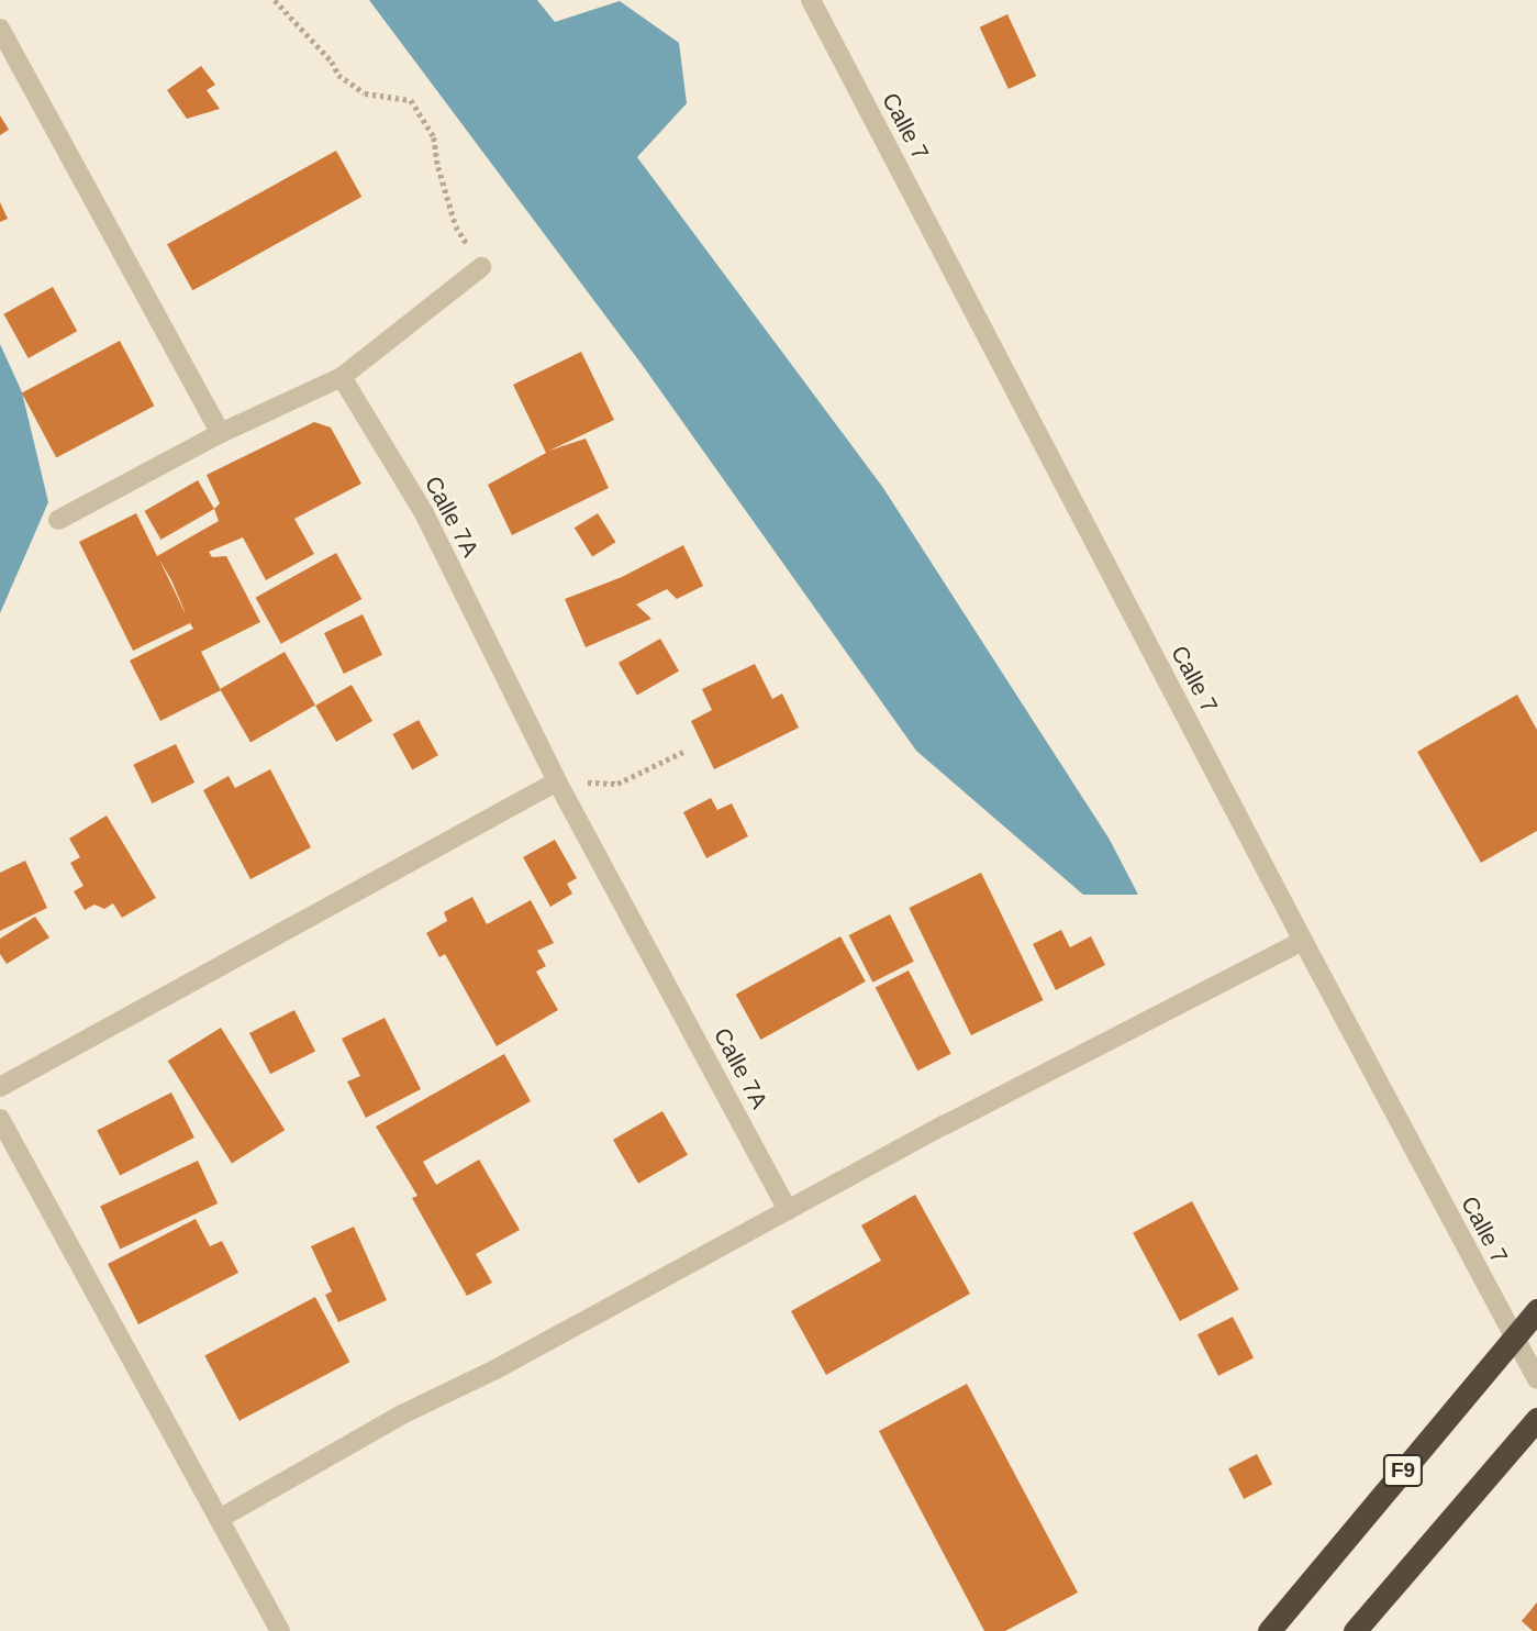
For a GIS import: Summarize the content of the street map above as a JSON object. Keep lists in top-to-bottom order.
{
  "streets": {
    "highway": ["F9"],
    "street": ["Calle 7", "Calle 7A"]
  },
  "crossings": [
    ["Calle 7", "F9"]
  ]
}
